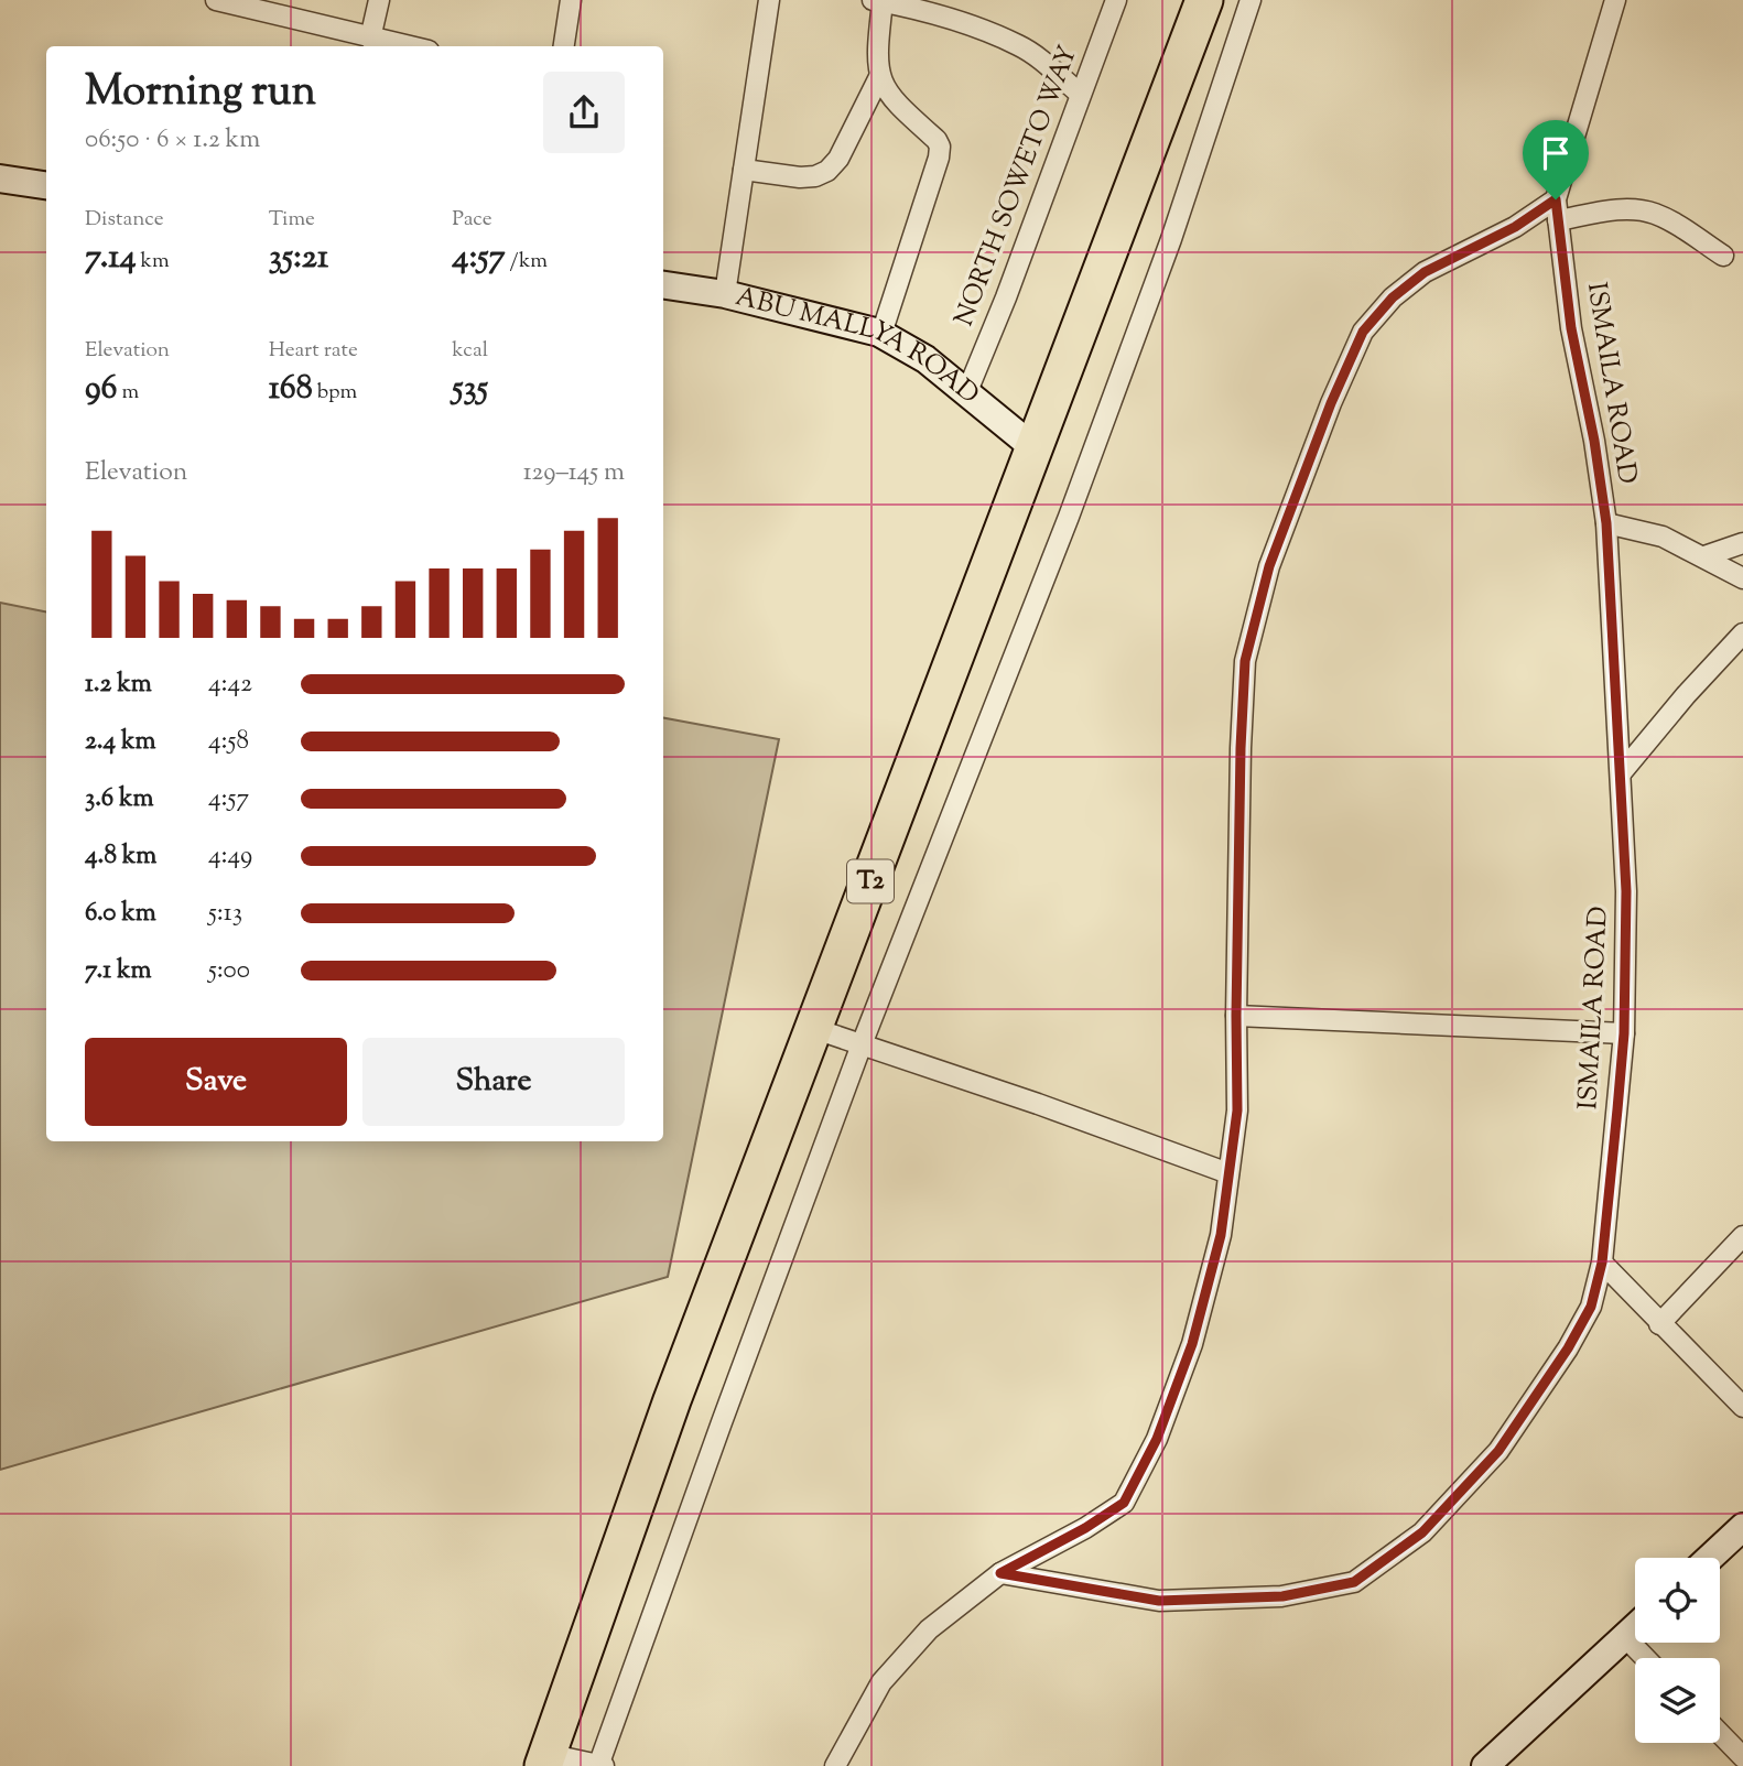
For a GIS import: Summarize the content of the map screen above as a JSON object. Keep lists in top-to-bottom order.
{
  "streets": {
    "highway": ["T2"],
    "main road": ["ABU MALLYA ROAD"],
    "street": ["NORTH SOWETO WAY", "ISMAILA ROAD"]
  },
  "crossings": [
    ["NORTH SOWETO WAY", "ABU MALLYA ROAD"],
    ["ABU MALLYA ROAD", "T2"]
  ],
  "page": {
    "heading": ["Morning run", "06:50 · 6 × 1.2 km"],
    "stats": [
      ["Distance", "7.14 km"],
      ["Time", "35:21"],
      ["Pace", "4:57 /km"],
      ["Elevation", "96 m"],
      ["Heart rate", "168 bpm"],
      ["kcal", "535"]
    ],
    "chart": ["Elevation", "129–145 m"],
    "list": [
      {
        "name": "1.2 km",
        "note": "4:42"
      },
      {
        "name": "2.4 km",
        "note": "4:58"
      },
      {
        "name": "3.6 km",
        "note": "4:57"
      },
      {
        "name": "4.8 km",
        "note": "4:49"
      },
      {
        "name": "6.0 km",
        "note": "5:13"
      },
      {
        "name": "7.1 km",
        "note": "5:00"
      }
    ],
    "buttons": ["Save", "Share"]
  }
}
